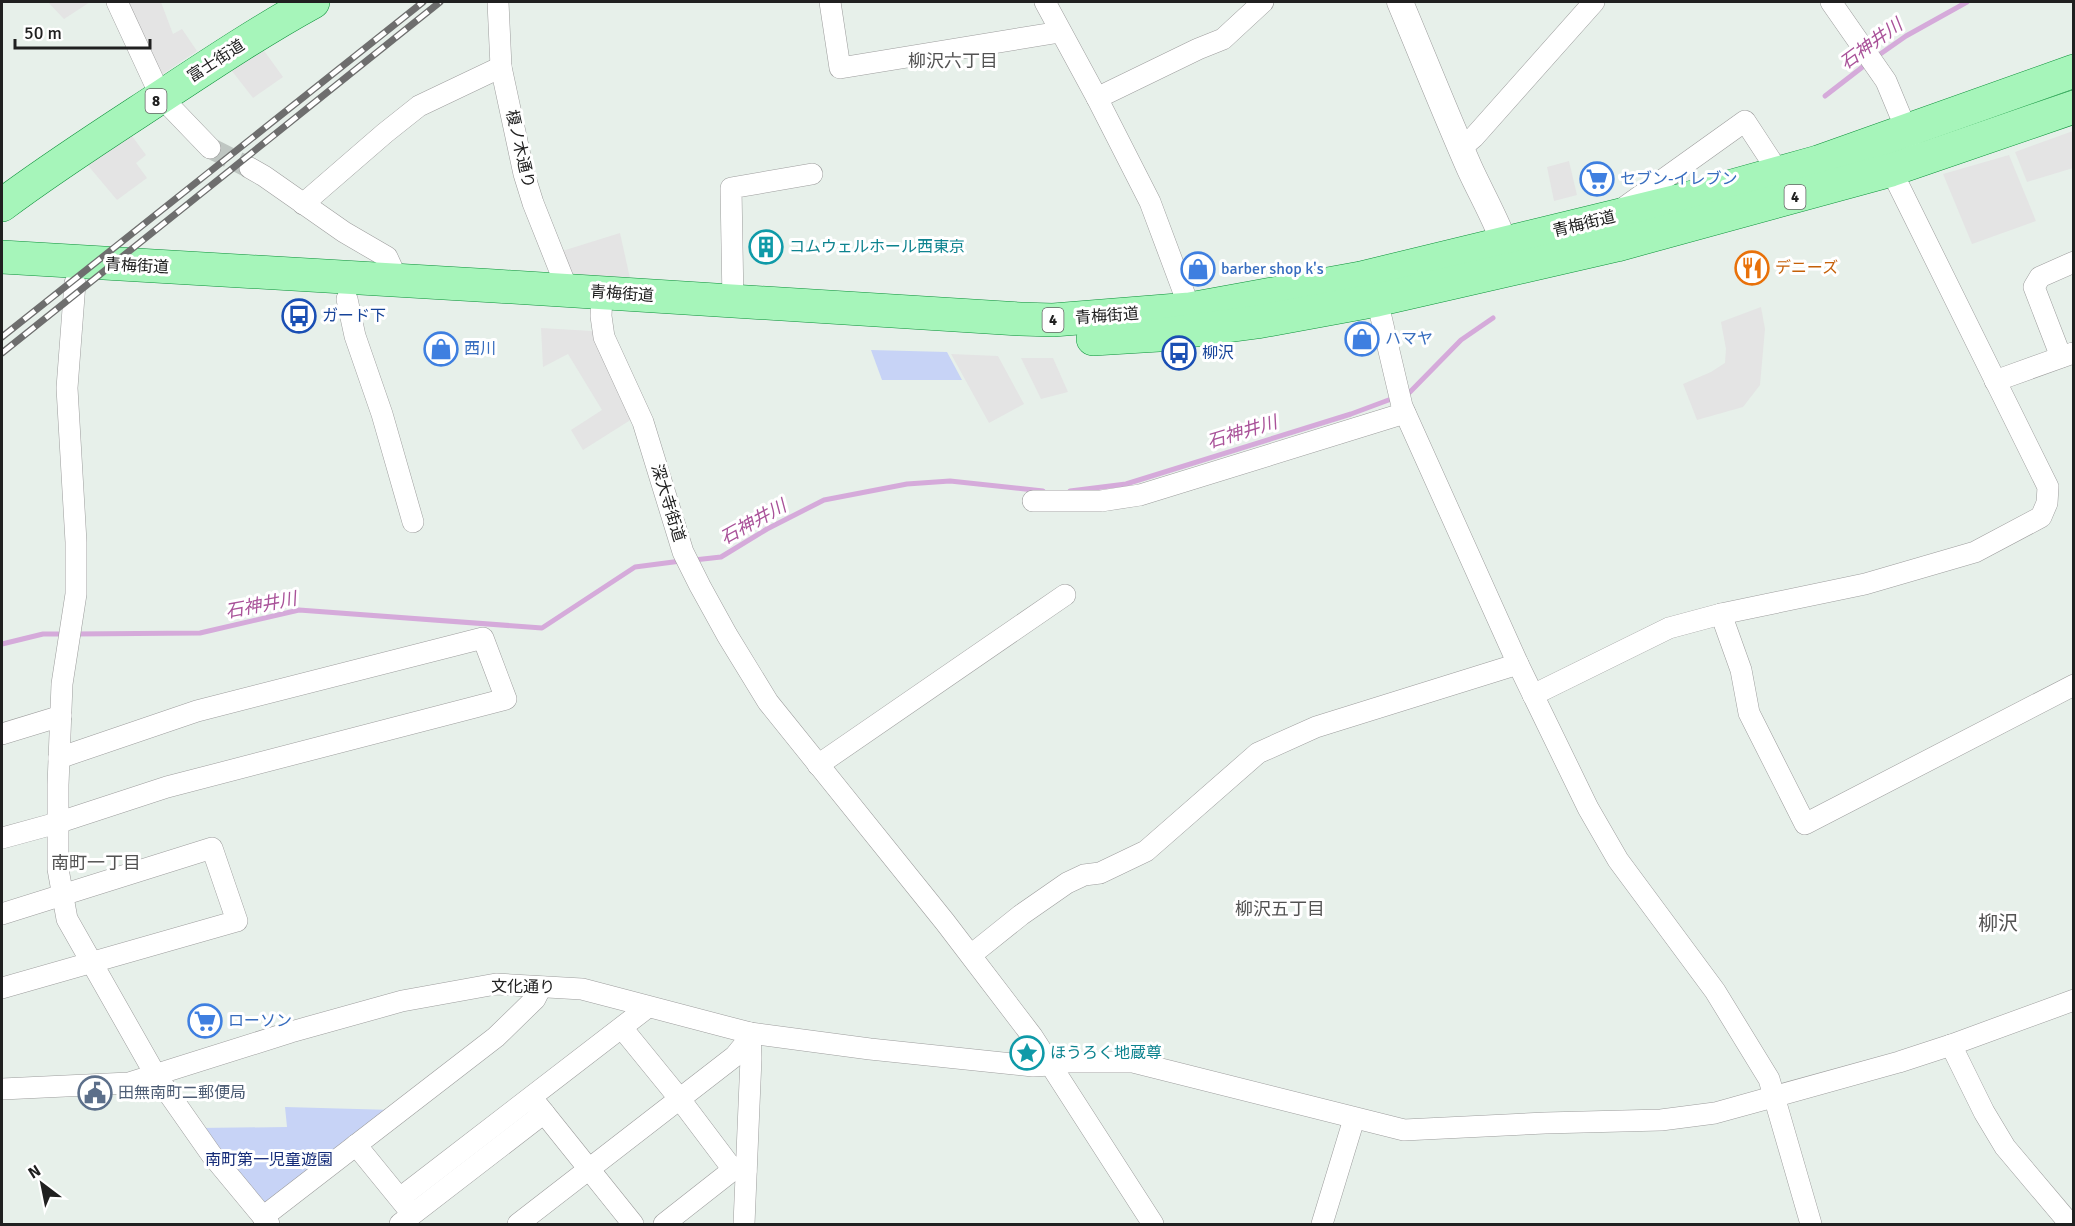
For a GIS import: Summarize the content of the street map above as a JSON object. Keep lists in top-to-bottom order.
{
  "streets": {
    "main road": [
      "富士街道",
      "8",
      "4",
      "青梅街道"
    ],
    "street": ["榎ノ木通り", "深大寺街道", "文化通り"]
  },
  "crossings": [
    ["榎ノ木通り", "青梅街道"],
    ["青梅街道", "深大寺街道"]
  ],
  "districts": [
    "柳沢六丁目",
    "南町一丁目",
    "柳沢五丁目",
    "柳沢"
  ],
  "water": ["石神井川"],
  "parks": ["南町第一児童遊園"],
  "places": {
    "supermarket": ["セブン-イレブン", "ローソン"],
    "building": ["コムウェルホール西東京"],
    "restaurant": ["デニーズ"],
    "shop": ["barber shop k's", "ハマヤ", "西川"],
    "bus stop": ["ガード下", "柳沢"],
    "place": ["ほうろく地蔵尊"],
    "public building": ["田無南町二郵便局"]
  },
  "scale_bar": "50 m",
  "north": "top left"
}
